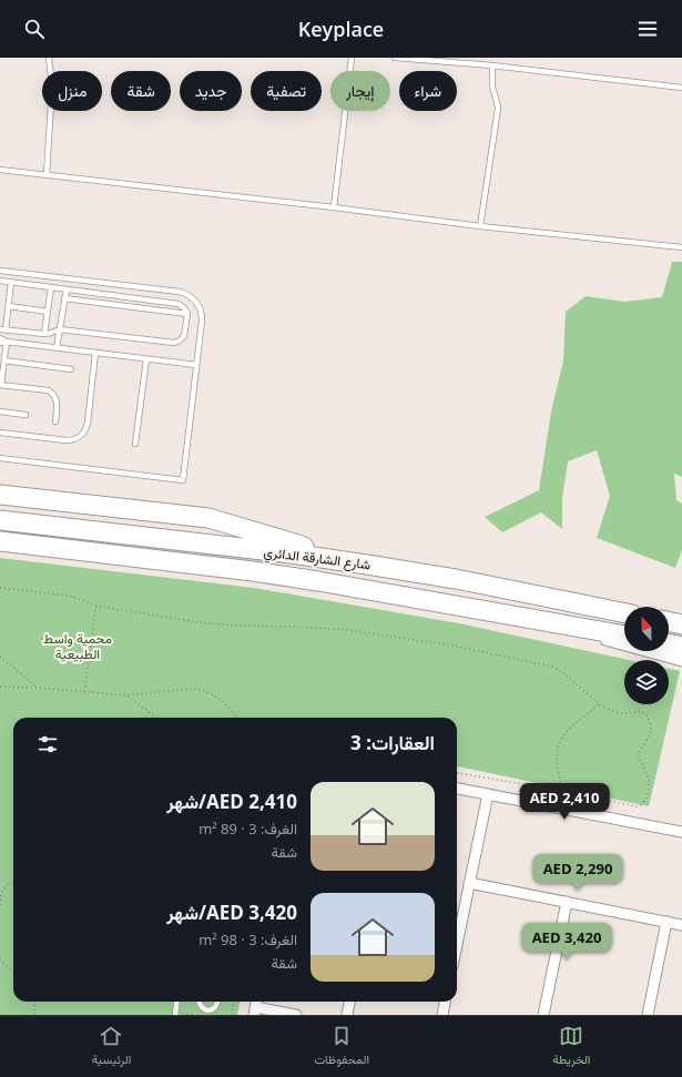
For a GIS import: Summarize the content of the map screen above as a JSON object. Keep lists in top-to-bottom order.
{
  "streets": {
    "highway": ["شارع الشارقة الدائري"]
  },
  "parks": ["محمية واسط الطبيعية"],
  "north": "top",
  "page": {
    "header": "Keyplace",
    "chip": [
      "شراء",
      "إيجار",
      "تصفية",
      "جديد",
      "شقة",
      "منزل"
    ],
    "heading": "العقارات: 3",
    "list": [
      {
        "name": "AED 2,410/شهر",
        "note": "الغرف: 3 · 89 m² · شقة"
      },
      {
        "name": "AED 3,420/شهر",
        "note": "الغرف: 3 · 98 m² · شقة"
      }
    ],
    "price": ["AED 2,410", "AED 2,290", "AED 3,420"],
    "tabs": ["الخريطة", "المحفوظات", "الرئيسية"]
  }
}
